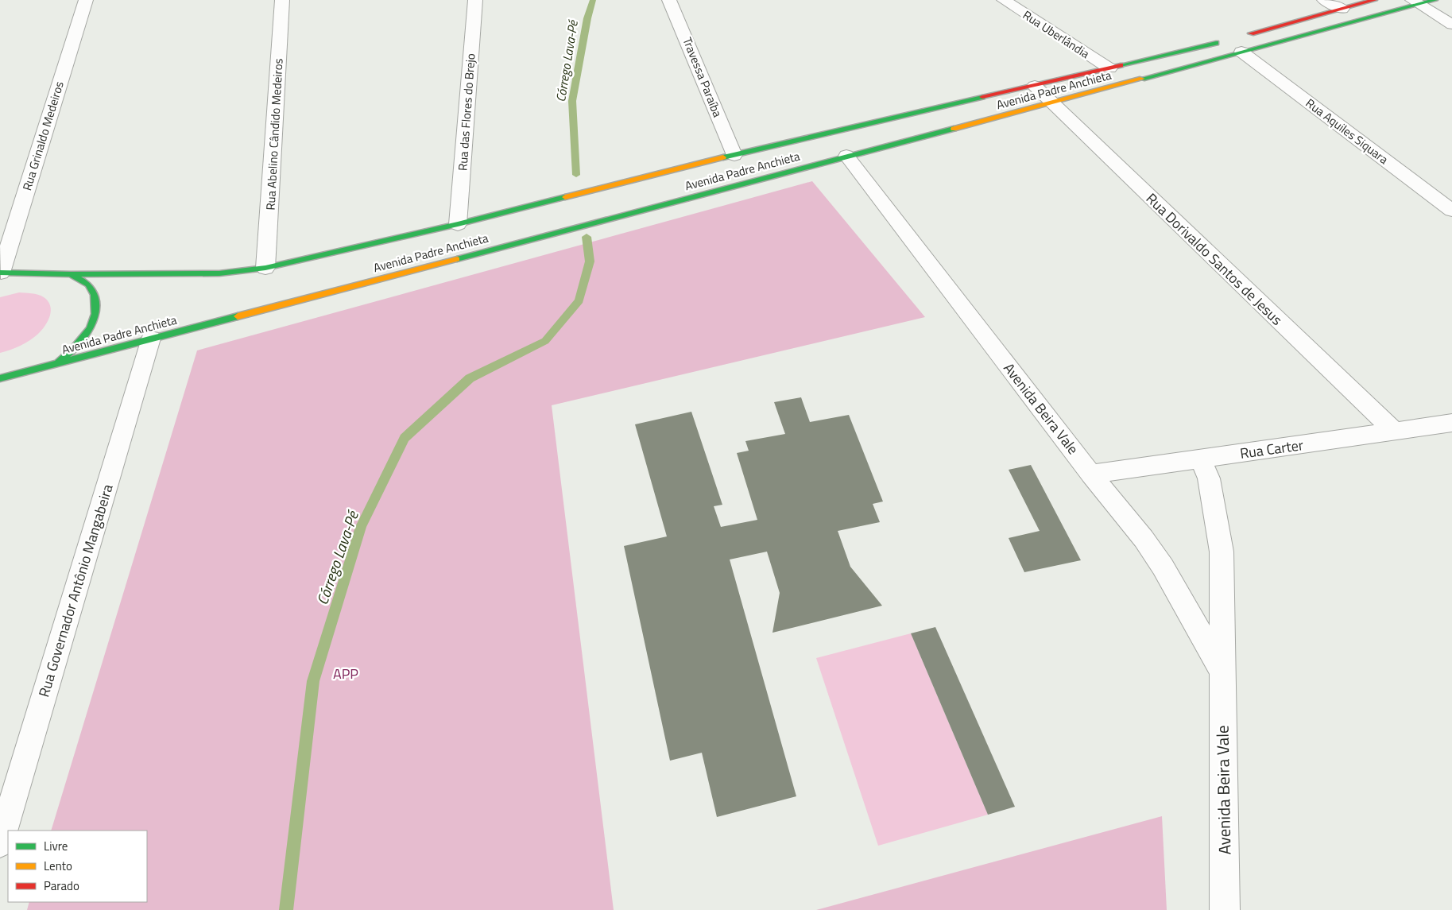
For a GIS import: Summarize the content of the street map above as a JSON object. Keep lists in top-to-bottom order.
{
  "streets": {
    "street": [
      "Rua Uberlândia",
      "Travessa Paraíba",
      "Avenida Padre Anchieta",
      "Rua das Flores do Brejo",
      "Rua Aquiles Siquara",
      "Rua Abelino Cândido Medeiros",
      "Rua Grinaldo Medeiros",
      "Rua Dorivaldo Santos de Jesus",
      "Avenida Beira Vale",
      "Rua Carter",
      "Rua Governador Antônio Mangabeira"
    ]
  },
  "crossings": [
    ["Rua Uberlândia", "Avenida Padre Anchieta"],
    ["Travessa Paraíba", "Avenida Padre Anchieta"],
    ["Avenida Padre Anchieta", "Rua das Flores do Brejo"],
    ["Avenida Padre Anchieta", "Rua Aquiles Siquara"],
    ["Avenida Padre Anchieta", "Rua Abelino Cândido Medeiros"],
    ["Avenida Padre Anchieta", "Rua Grinaldo Medeiros"],
    ["Avenida Padre Anchieta", "Rua Dorivaldo Santos de Jesus"],
    ["Avenida Padre Anchieta", "Avenida Beira Vale"],
    ["Avenida Padre Anchieta", "Rua Governador Antônio Mangabeira"],
    ["Rua Dorivaldo Santos de Jesus", "Rua Carter"],
    ["Avenida Beira Vale", "Rua Carter"]
  ],
  "water": ["Córrego Lava-Pé"],
  "parks": ["APP"],
  "legend": ["Livre", "Lento", "Parado"]
}
